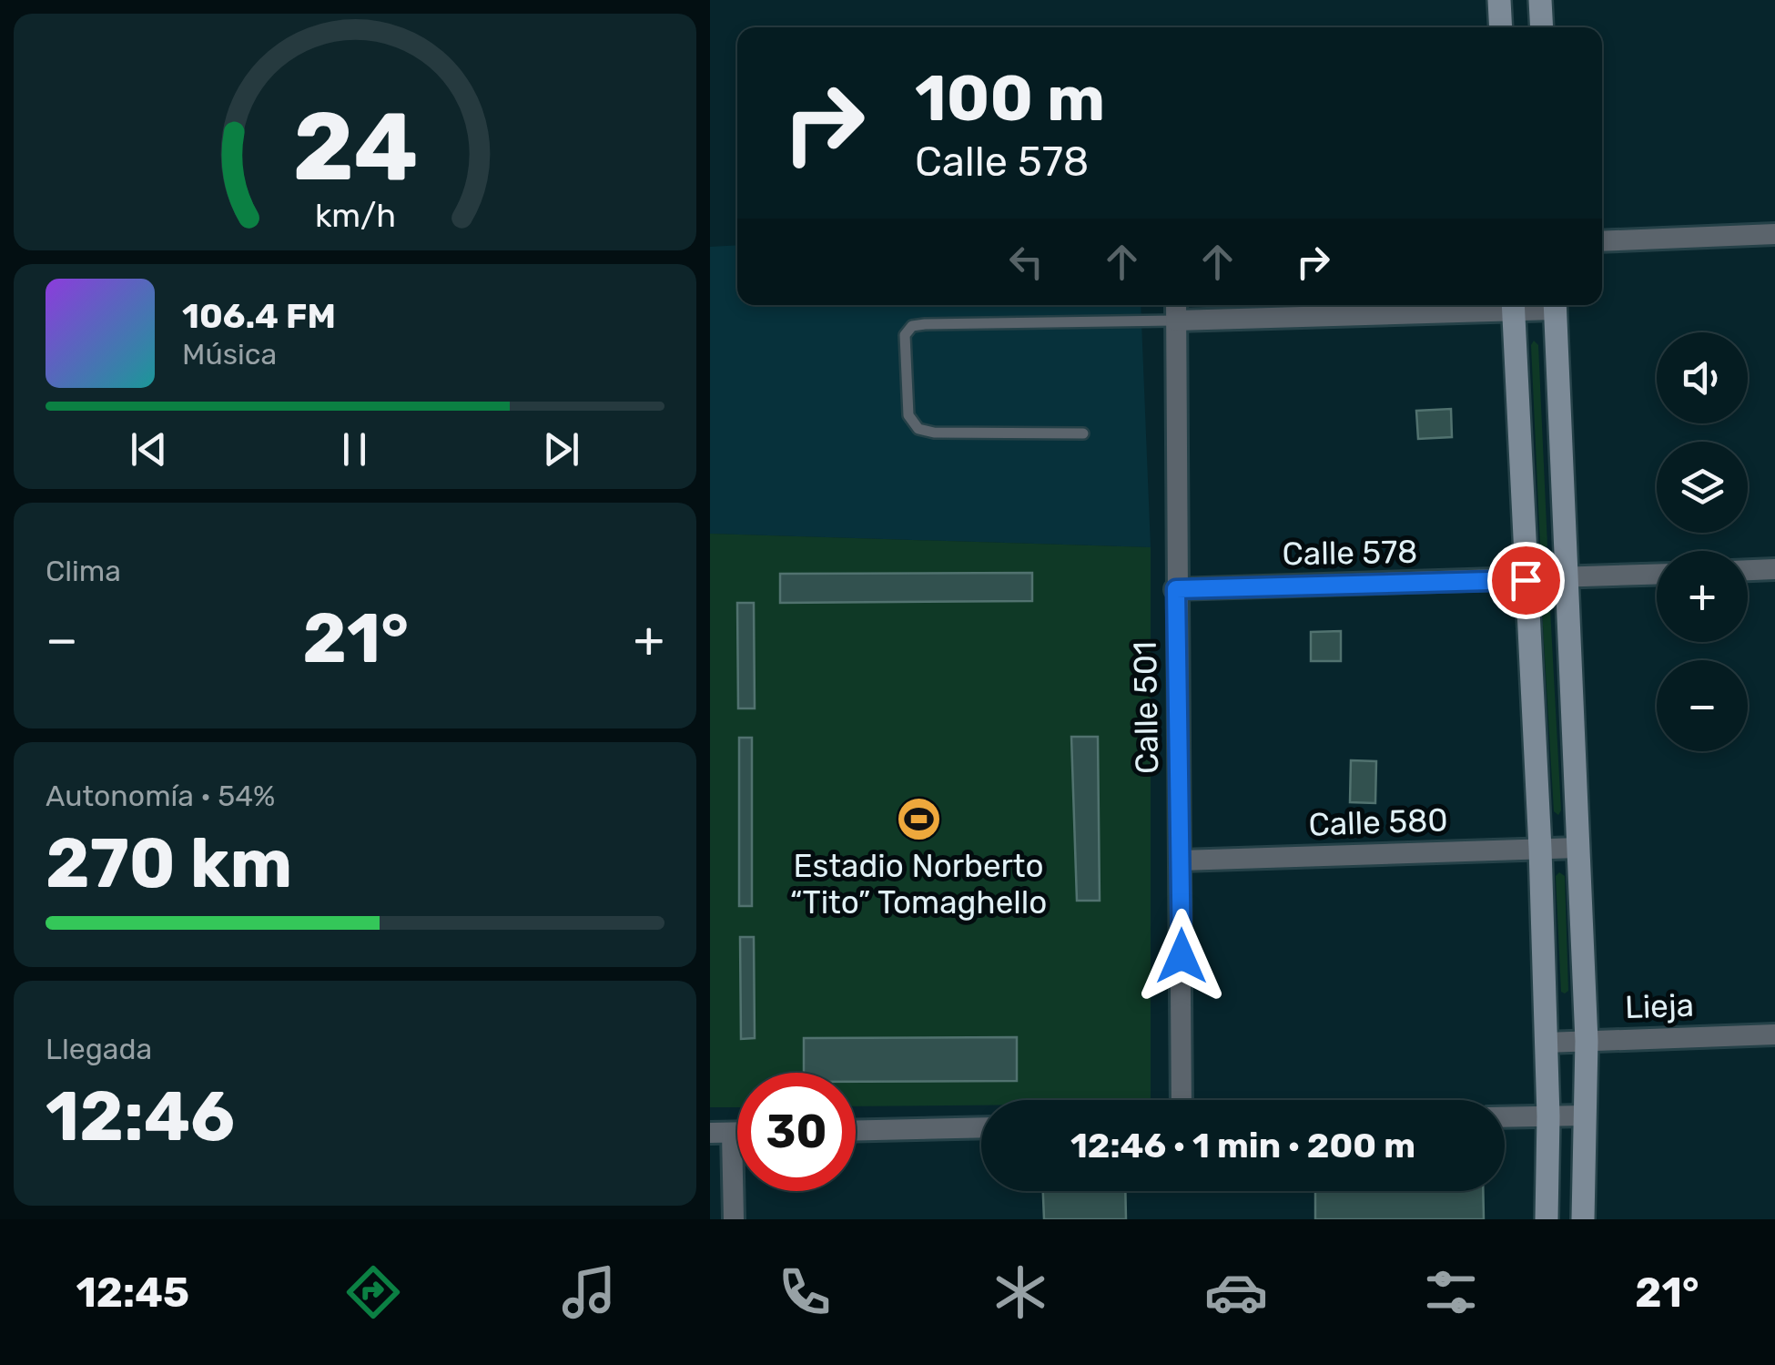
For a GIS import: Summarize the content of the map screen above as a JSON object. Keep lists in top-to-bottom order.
{
  "streets": {
    "street": [
      "Calle 578",
      "Calle 501",
      "Calle 580",
      "Lieja"
    ]
  },
  "crossings": [
    ["Calle 578", "Calle 501"],
    ["Calle 501", "Calle 580"]
  ],
  "places": {
    "sports": ["Estadio Norberto “Tito” Tomaghello"]
  },
  "page": {
    "turn": ["100 m", "Calle 578"],
    "song": ["106.4 FM", "Música"],
    "map_buttons": ["+", "−"],
    "tile": [
      "Clima",
      ["Autonomía · 54%", "270 km"],
      ["Llegada", "12:46"]
    ],
    "heat": ["−", "21°", "+"],
    "limit": "30",
    "trip": "12:46 · 1 min · 200 m",
    "tabs": ["12:45", "21°"],
    "gauge": ["24", "km/h"]
  }
}
